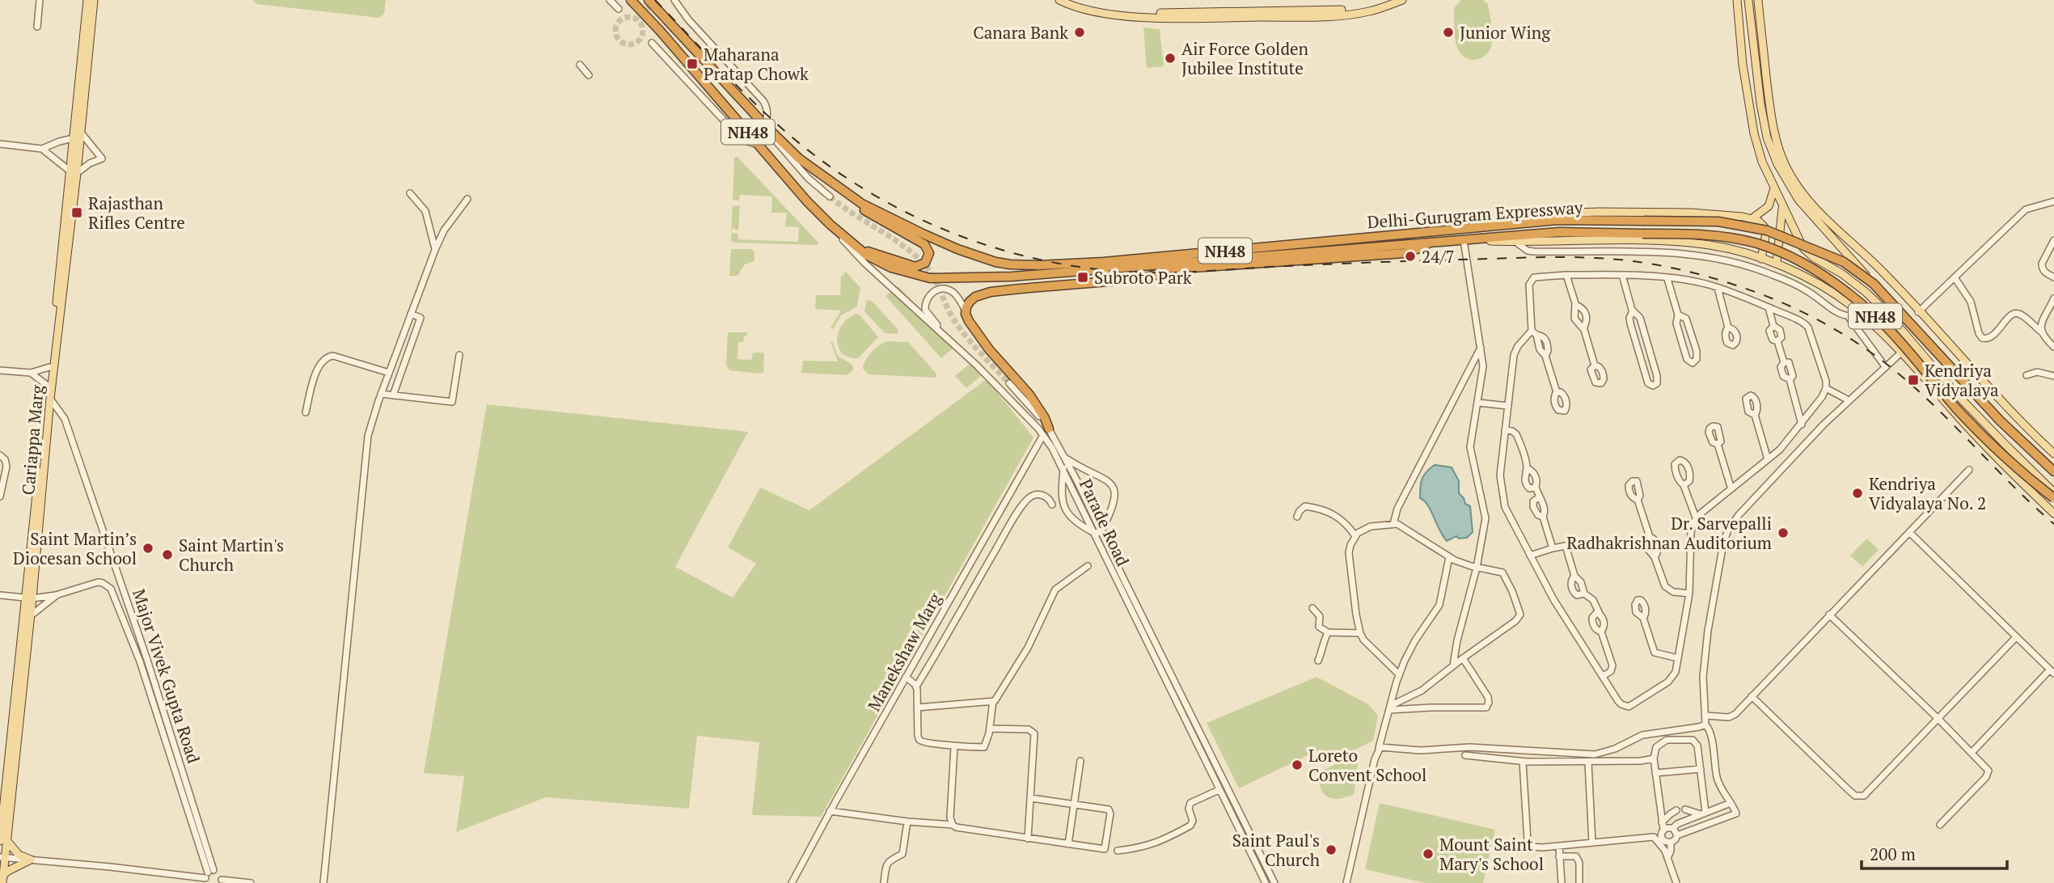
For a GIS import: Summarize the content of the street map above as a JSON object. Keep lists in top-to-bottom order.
{
  "streets": {
    "highway": ["NH48", "Delhi-Gurugram Expressway"],
    "main road": ["Cariappa Marg"],
    "street": ["Parade Road", "Manekshaw Marg", "Major Vivek Gupta Road"]
  },
  "crossings": [
    ["NH48", "Delhi-Gurugram Expressway"],
    ["NH48", "Parade Road"],
    ["Cariappa Marg", "Major Vivek Gupta Road"],
    ["Parade Road", "Manekshaw Marg"]
  ],
  "places": {
    "other": [
      "Canara Bank",
      "Junior Wing",
      "Air Force Golden Jubilee Institute",
      "24/7",
      "Kendriya Vidyalaya No. 2",
      "Dr. Sarvepalli Radhakrishnan Auditorium",
      "Saint Martin’s Diocesan School",
      "Saint Martin's Church",
      "Loreto Convent School",
      "Saint Paul's Church",
      "Mount Saint Mary's School"
    ],
    "transit": [
      "Maharana Pratap Chowk",
      "Rajasthan Rifles Centre",
      "Subroto Park",
      "Kendriya Vidyalaya"
    ]
  },
  "scale_bar": "200 m"
}
